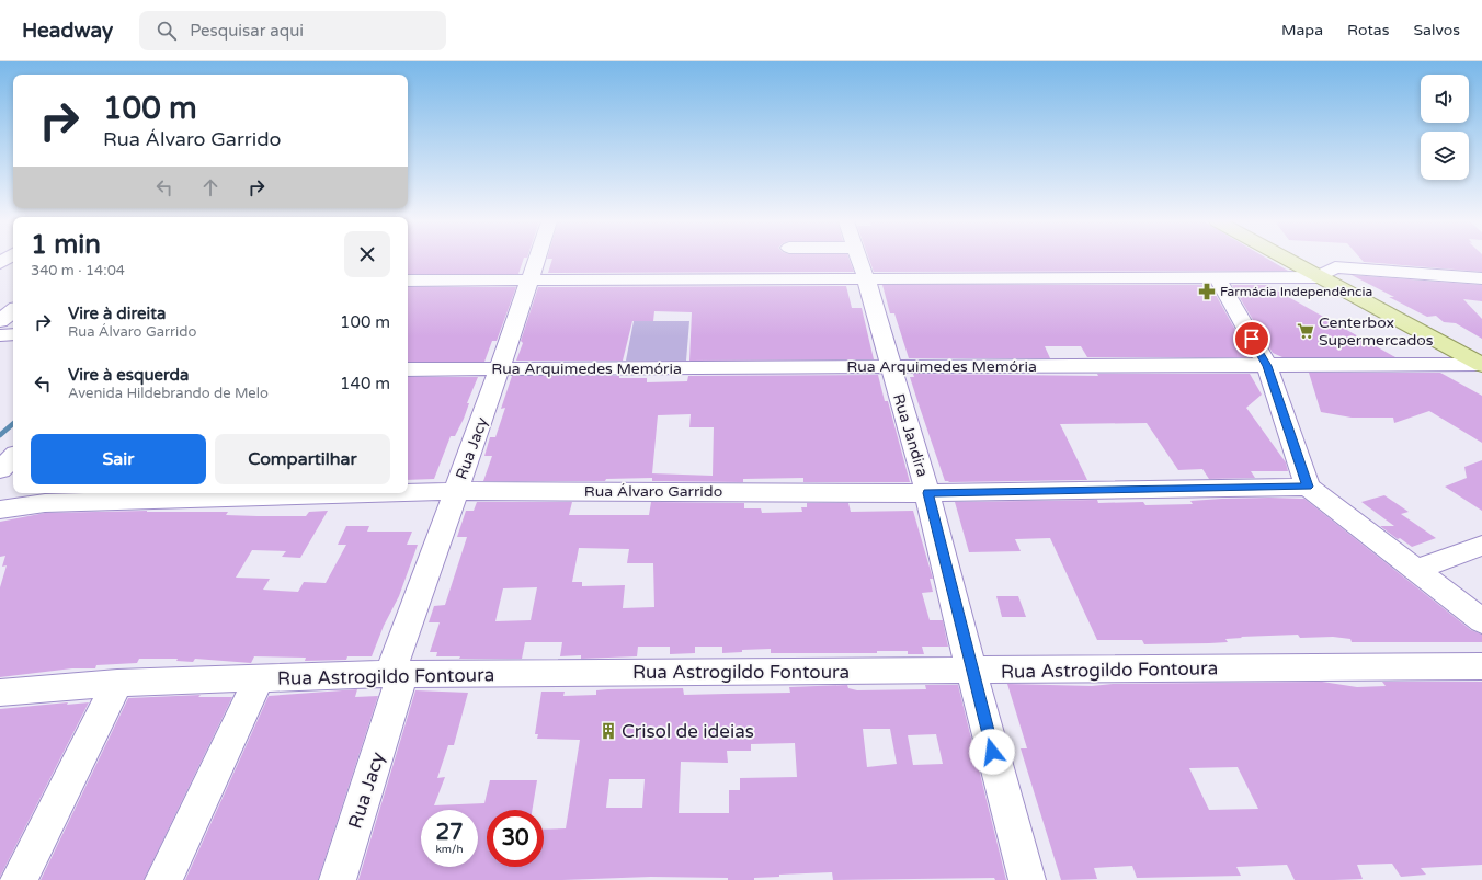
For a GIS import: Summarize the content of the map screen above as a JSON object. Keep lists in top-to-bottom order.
{
  "streets": {
    "street": [
      "Rua Arquimedes Memória",
      "Rua Jandira",
      "Rua Jacy",
      "Rua Álvaro Garrido",
      "Rua Astrogildo Fontoura"
    ]
  },
  "crossings": [
    ["Rua Arquimedes Memória", "Rua Jandira"],
    ["Rua Arquimedes Memória", "Rua Jacy"],
    ["Rua Jandira", "Rua Álvaro Garrido"],
    ["Rua Jandira", "Rua Astrogildo Fontoura"],
    ["Rua Jacy", "Rua Álvaro Garrido"],
    ["Rua Jacy", "Rua Astrogildo Fontoura"]
  ],
  "places": {
    "pharmacy": ["Farmácia Independência"],
    "supermarket": ["Centerbox Supermercados"],
    "building": ["Crisol de ideias"]
  },
  "page": {
    "header": "Headway",
    "search": "Pesquisar aqui",
    "nav": ["Mapa", "Rotas", "Salvos"],
    "turn": ["100 m", "Rua Álvaro Garrido"],
    "heading": ["1 min", "340 m · 14:04"],
    "list": [
      {
        "name": "Vire à direita",
        "note": "Rua Álvaro Garrido",
        "value": "100 m"
      },
      {
        "name": "Vire à esquerda",
        "note": "Avenida Hildebrando de Melo",
        "value": "140 m"
      }
    ],
    "buttons": ["Sair", "Compartilhar"],
    "speed": "27 km/h",
    "limit": "30"
  }
}
